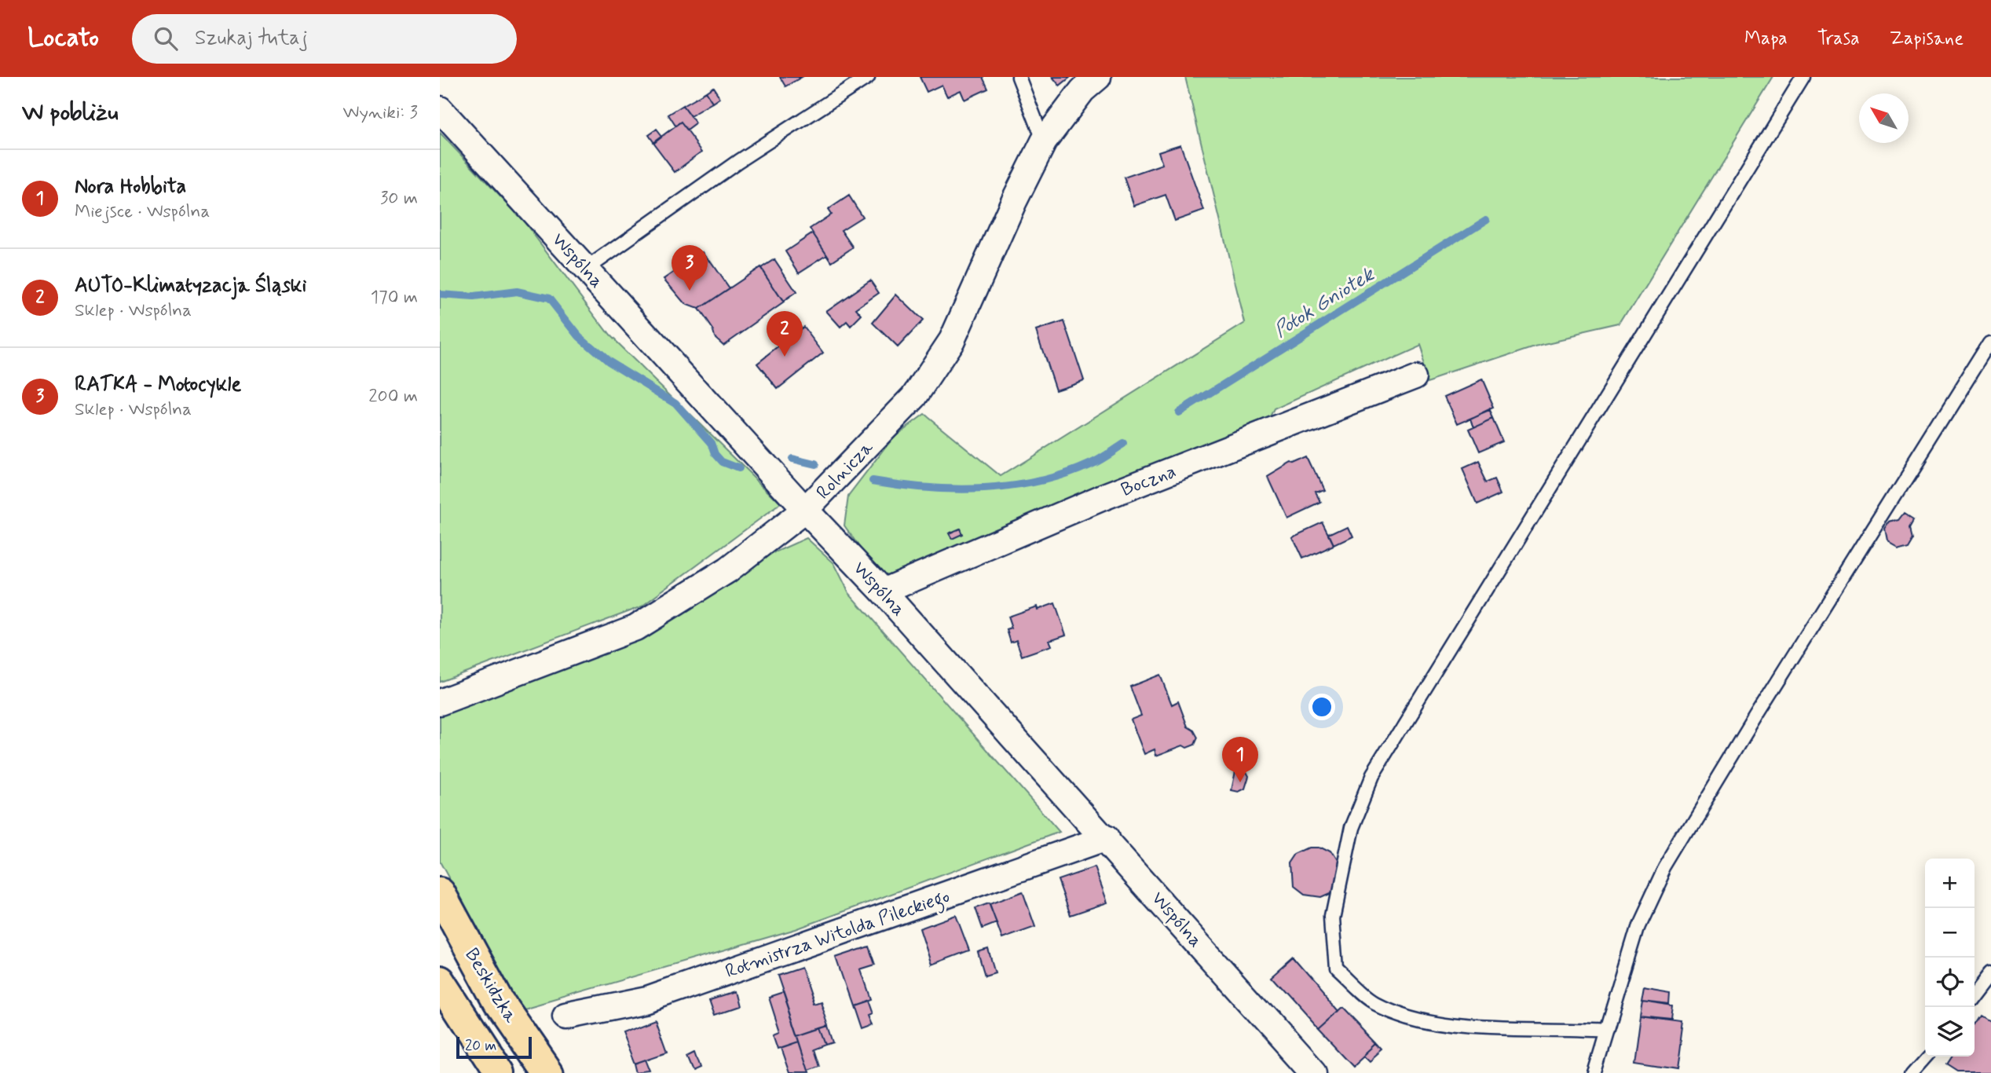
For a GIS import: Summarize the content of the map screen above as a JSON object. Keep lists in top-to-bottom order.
{
  "streets": {
    "main road": ["Beskidzka"],
    "street": [
      "Wspólna",
      "Rolnicza",
      "Boczna",
      "Rotmistrza Witolda Pileckiego"
    ]
  },
  "crossings": [
    ["Wspólna", "Rolnicza"],
    ["Wspólna", "Boczna"],
    ["Wspólna", "Rotmistrza Witolda Pileckiego"]
  ],
  "water": ["Potok Gniotek"],
  "scale_bar": "20 m",
  "north": "top left",
  "page": {
    "header": "Locato",
    "search": "Szukaj tutaj",
    "nav": ["Mapa", "Trasa", "Zapisane"],
    "heading": ["W pobliżu", "Wyniki: 3"],
    "list": [
      {
        "mark": "1",
        "name": "Nora Hobbita",
        "note": "Miejsce · Wspólna",
        "value": "30 m"
      },
      {
        "mark": "2",
        "name": "AUTO-Klimatyzacja Śląski",
        "note": "Sklep · Wspólna",
        "value": "170 m"
      },
      {
        "mark": "3",
        "name": "RATKA - Motocykle",
        "note": "Sklep · Wspólna",
        "value": "200 m"
      }
    ],
    "pins": ["3", "2", "1"],
    "map_buttons": ["+", "−"],
    "scale": "20 m"
  }
}
